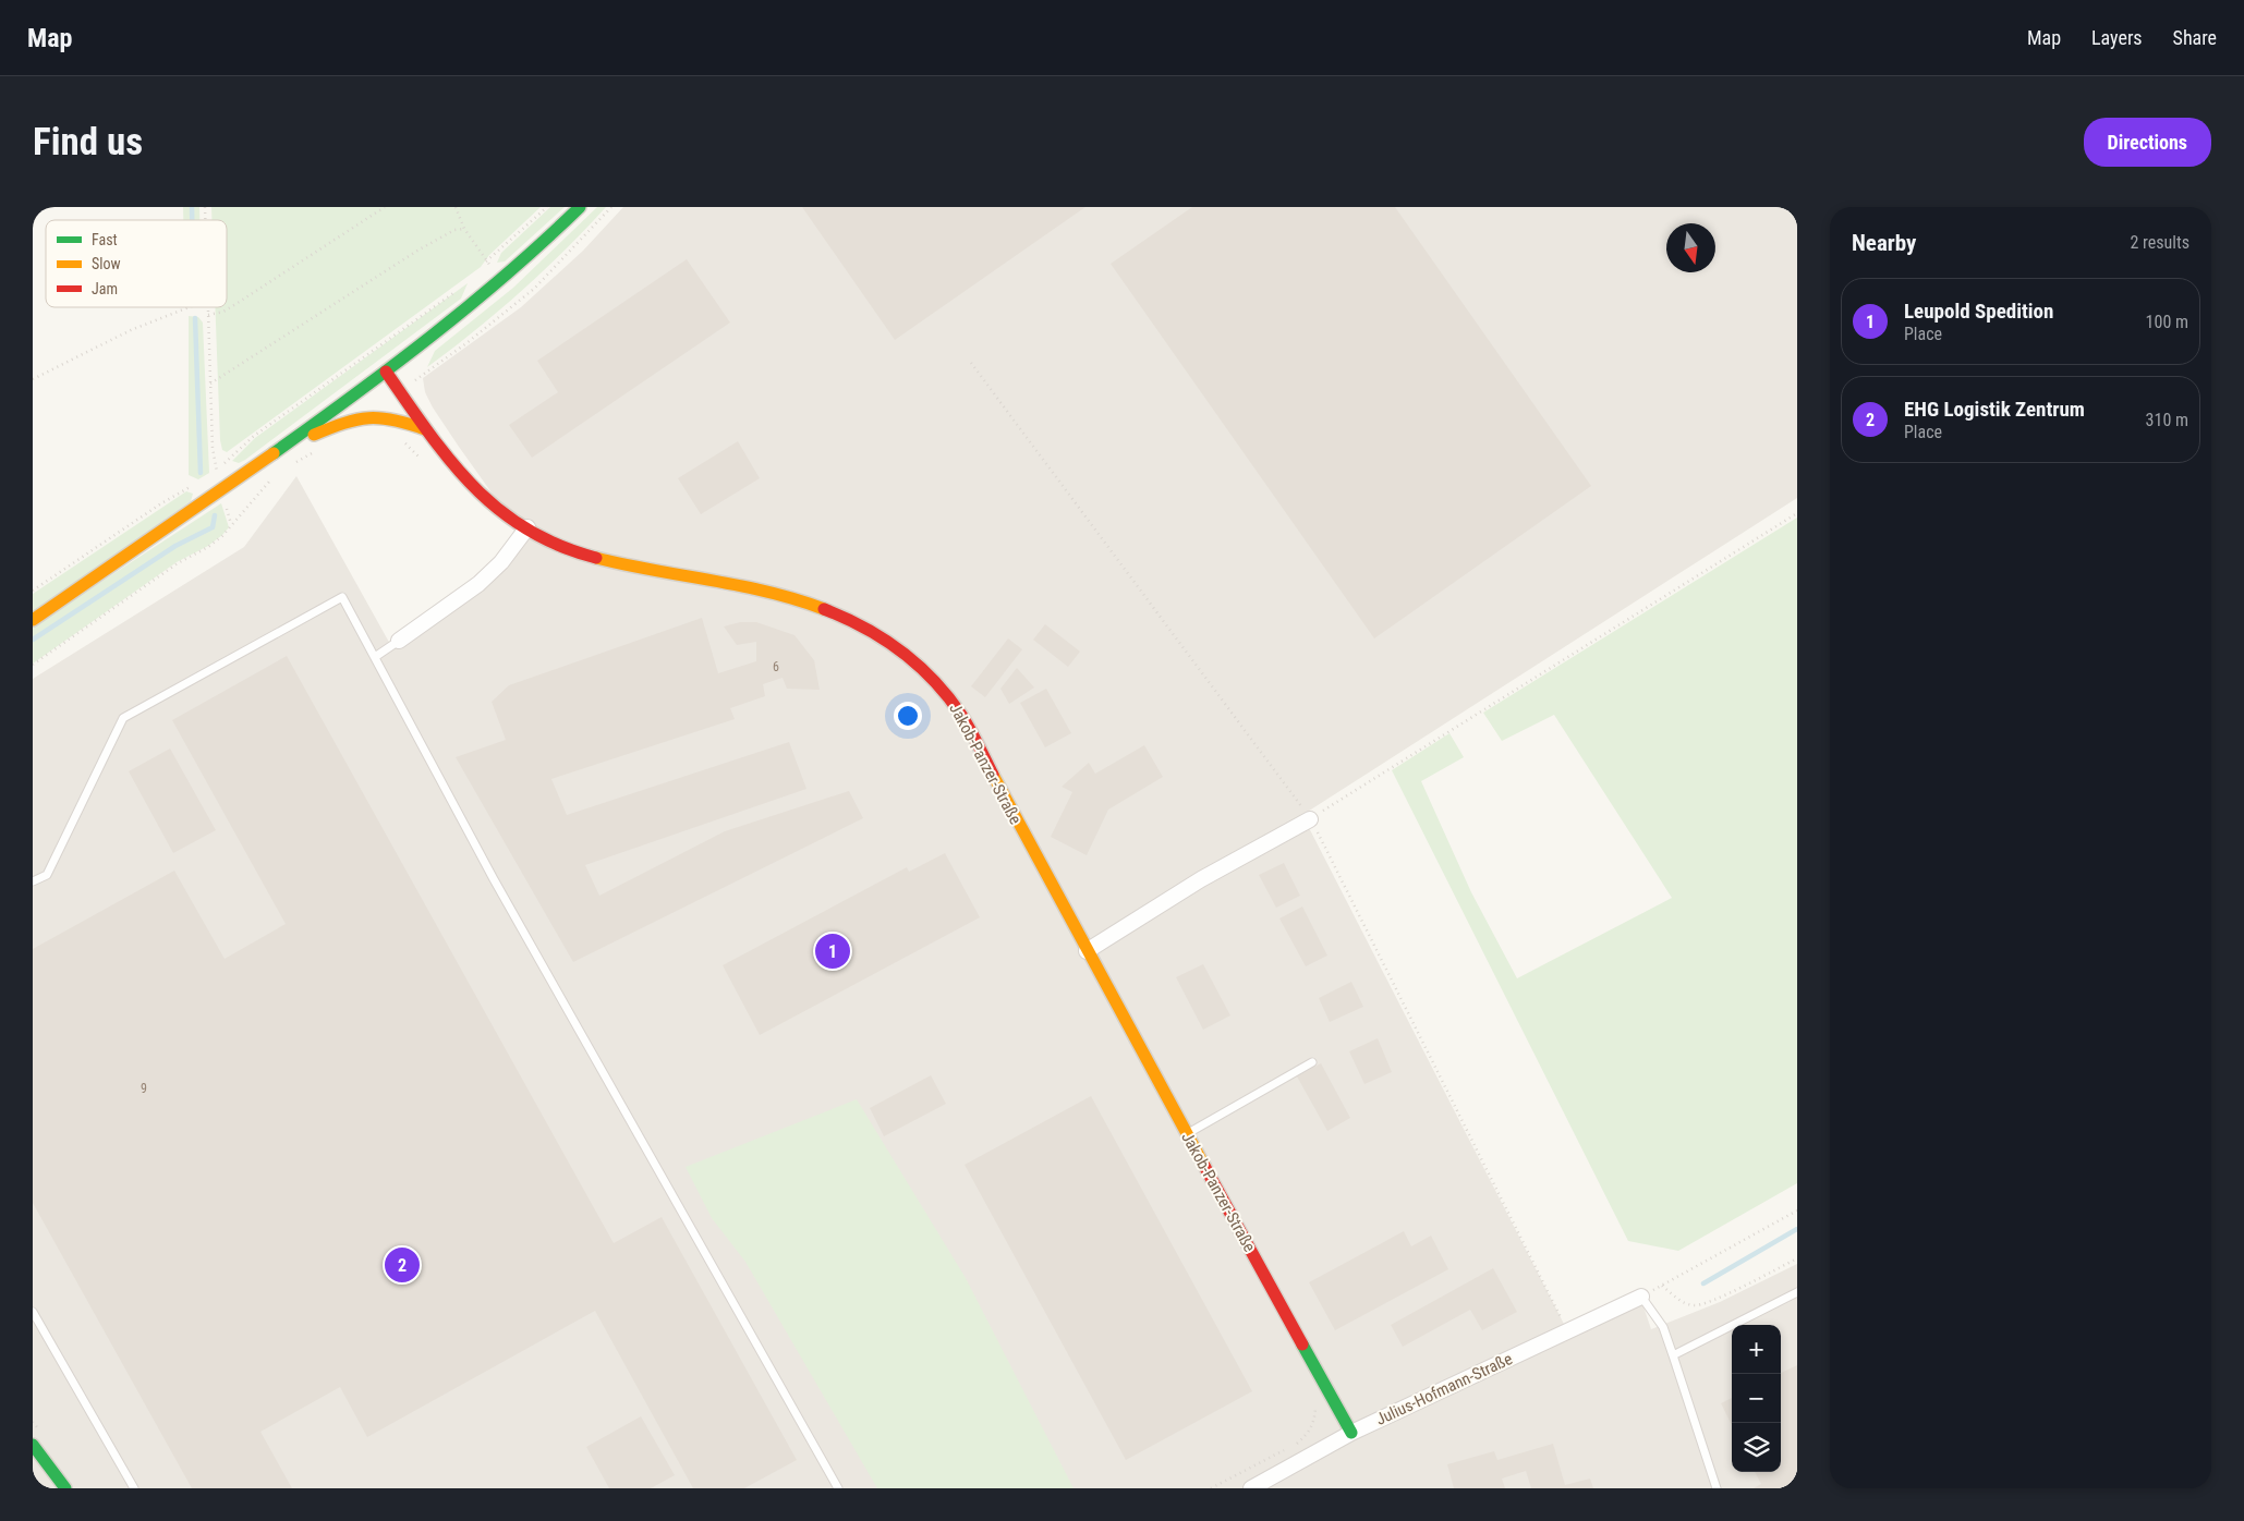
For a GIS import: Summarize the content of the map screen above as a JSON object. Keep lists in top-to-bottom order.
{
  "streets": {
    "street": ["Jakob-Panzer-Straße", "Julius-Hofmann-Straße"]
  },
  "crossings": [
    ["Jakob-Panzer-Straße", "Julius-Hofmann-Straße"]
  ],
  "house_numbers": ["6", "9"],
  "legend": ["Fast", "Slow", "Jam"],
  "north": "bottom",
  "page": {
    "header": "Map",
    "nav": ["Map", "Layers", "Share"],
    "buttons": "Directions",
    "title": "Find us",
    "heading": ["Nearby", "2 results"],
    "list": [
      {
        "mark": "1",
        "name": "Leupold Spedition",
        "note": "Place",
        "value": "100 m"
      },
      {
        "mark": "2",
        "name": "EHG Logistik Zentrum",
        "note": "Place",
        "value": "310 m"
      }
    ],
    "pins": ["1", "2"],
    "map_buttons": ["+", "−"]
  }
}
